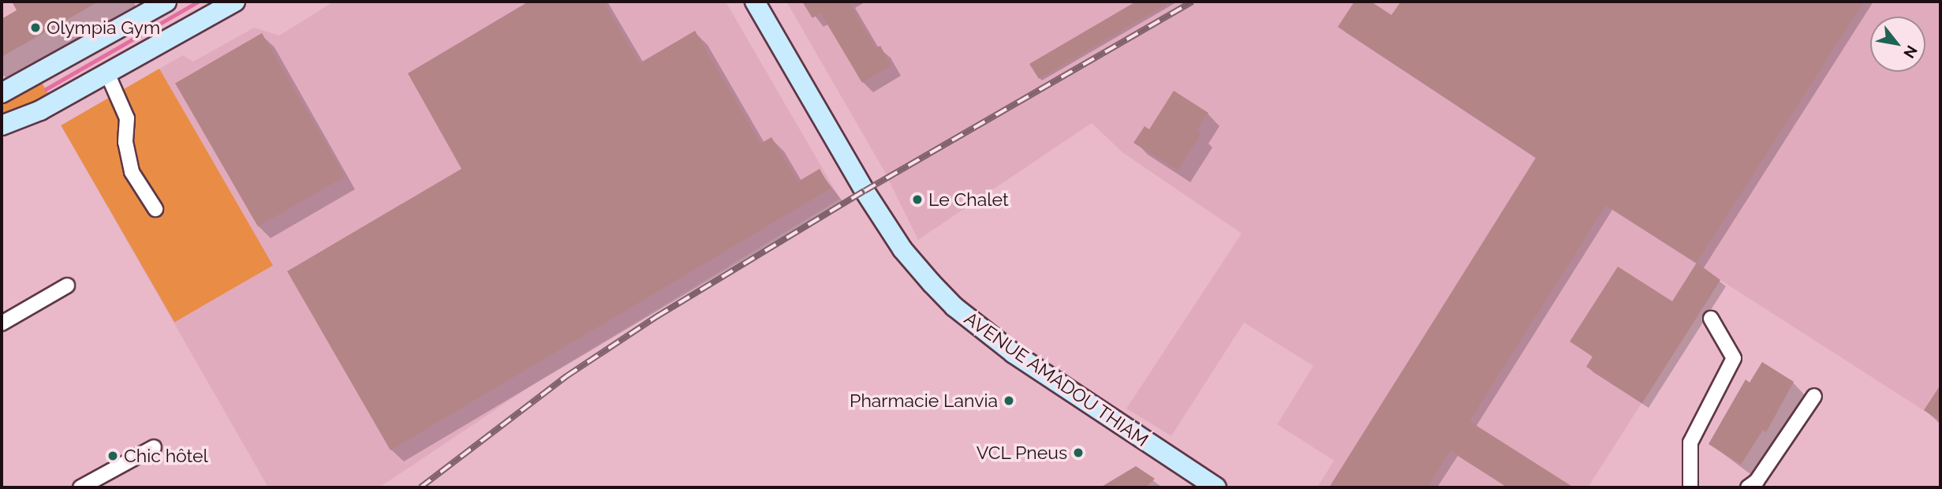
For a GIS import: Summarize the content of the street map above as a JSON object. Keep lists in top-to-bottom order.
{
  "streets": {
    "main road": ["AVENUE AMADOU THIAM"]
  },
  "places": [
    "Olympia Gym",
    "Le Chalet",
    "Pharmacie Lanvia",
    "VCL Pneus",
    "Chic hôtel"
  ],
  "north": "bottom right"
}
